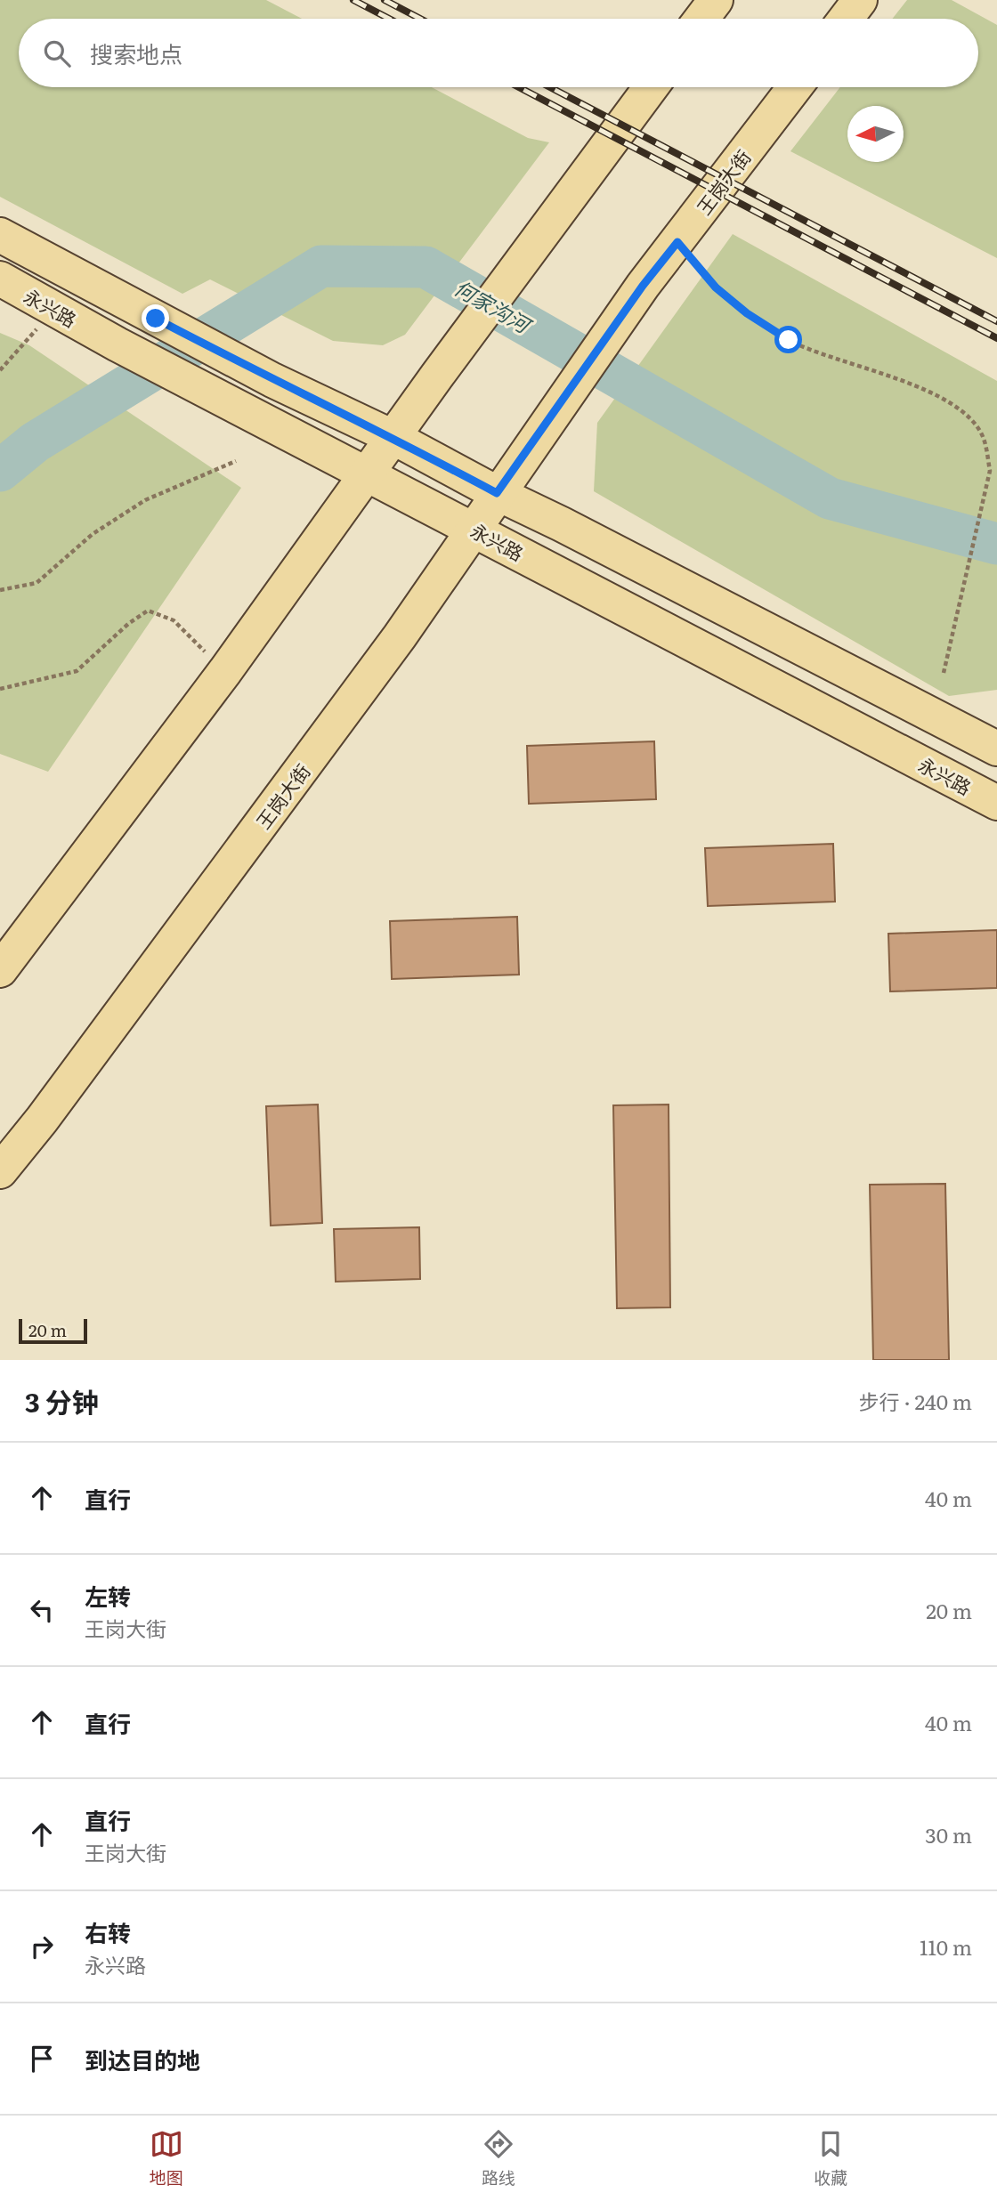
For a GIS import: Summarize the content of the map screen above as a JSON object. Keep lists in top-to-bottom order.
{
  "streets": {
    "main road": ["王岗大街", "永兴路"]
  },
  "crossings": [
    ["王岗大街", "永兴路"]
  ],
  "water": ["何家沟河"],
  "scale_bar": "20 m",
  "north": "left",
  "page": {
    "search": "搜索地点",
    "scale": "20 m",
    "heading": ["3 分钟", "步行 · 240 m"],
    "list": [
      ["直行", "40 m"],
      ["左转", "王岗大街", "20 m"],
      ["直行", "40 m"],
      ["直行", "王岗大街", "30 m"],
      ["右转", "永兴路", "110 m"],
      "到达目的地"
    ],
    "nav": ["地图", "路线", "收藏"]
  }
}
